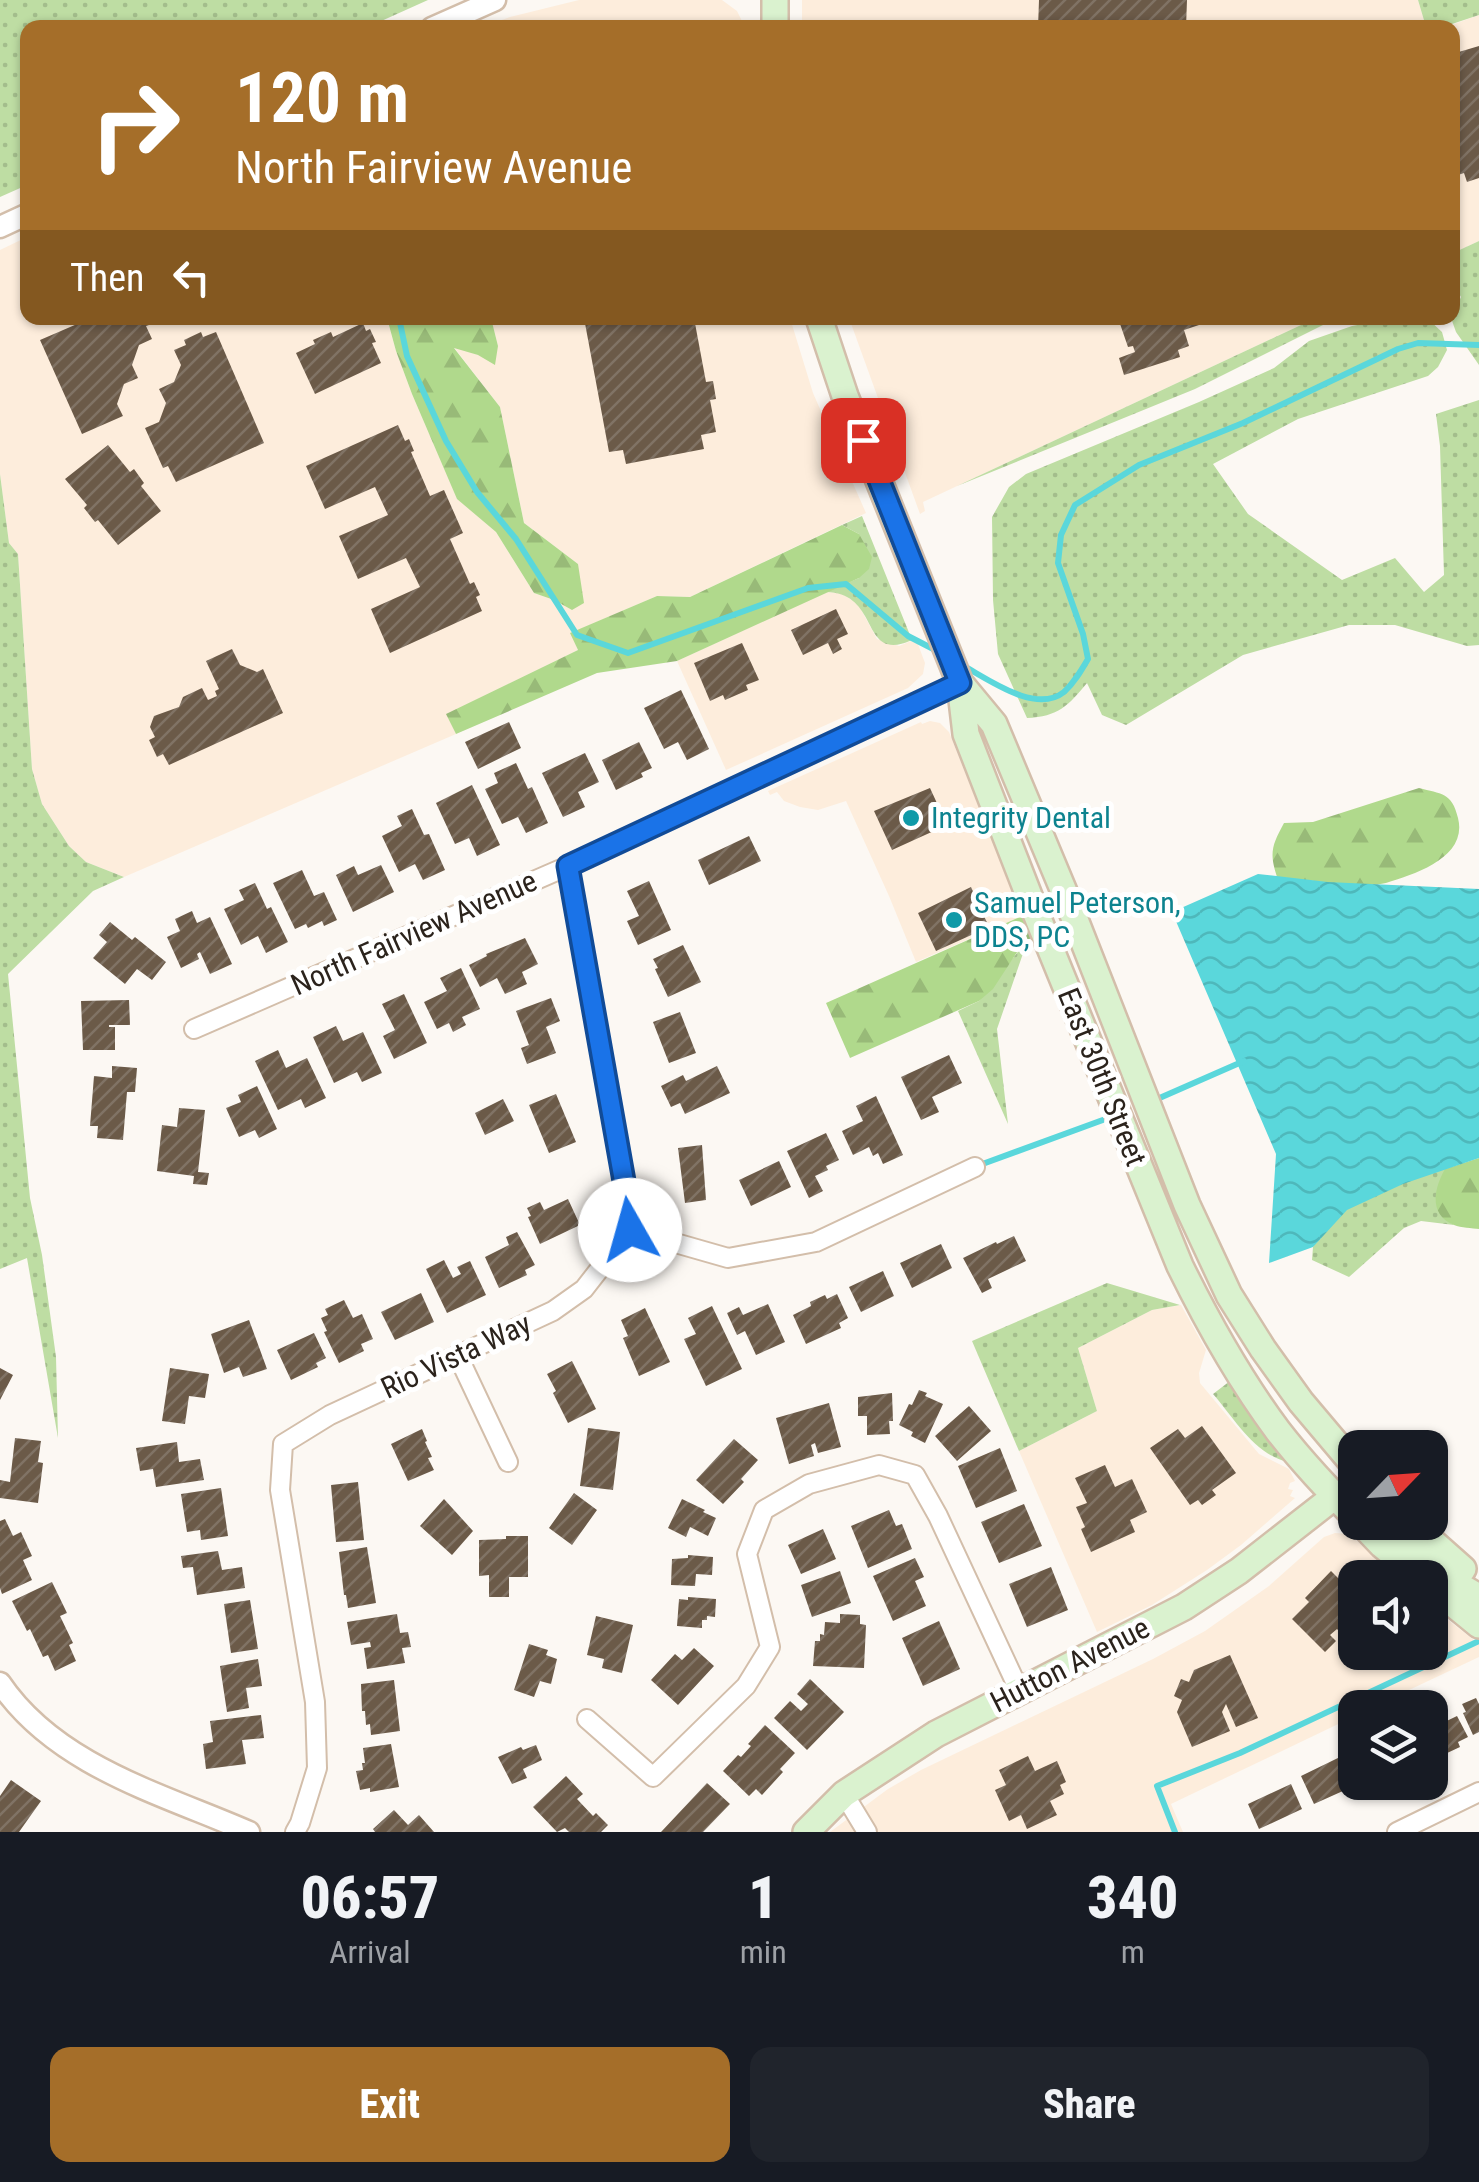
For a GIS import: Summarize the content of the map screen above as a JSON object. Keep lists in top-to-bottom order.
{
  "streets": {
    "main road": ["East 30th Street", "Hutton Avenue"],
    "street": ["North Fairview Avenue", "Rio Vista Way"]
  },
  "crossings": [
    ["North Fairview Avenue", "East 30th Street"]
  ],
  "places": ["Integrity Dental", "Samuel Peterson, DDS, PC"],
  "north": "top right",
  "page": {
    "turn": ["120 m", "North Fairview Avenue"],
    "then": "Then",
    "eta": [
      "06:57",
      "Arrival",
      "1",
      "min",
      "340",
      "m"
    ],
    "buttons": ["Exit", "Share"]
  }
}
